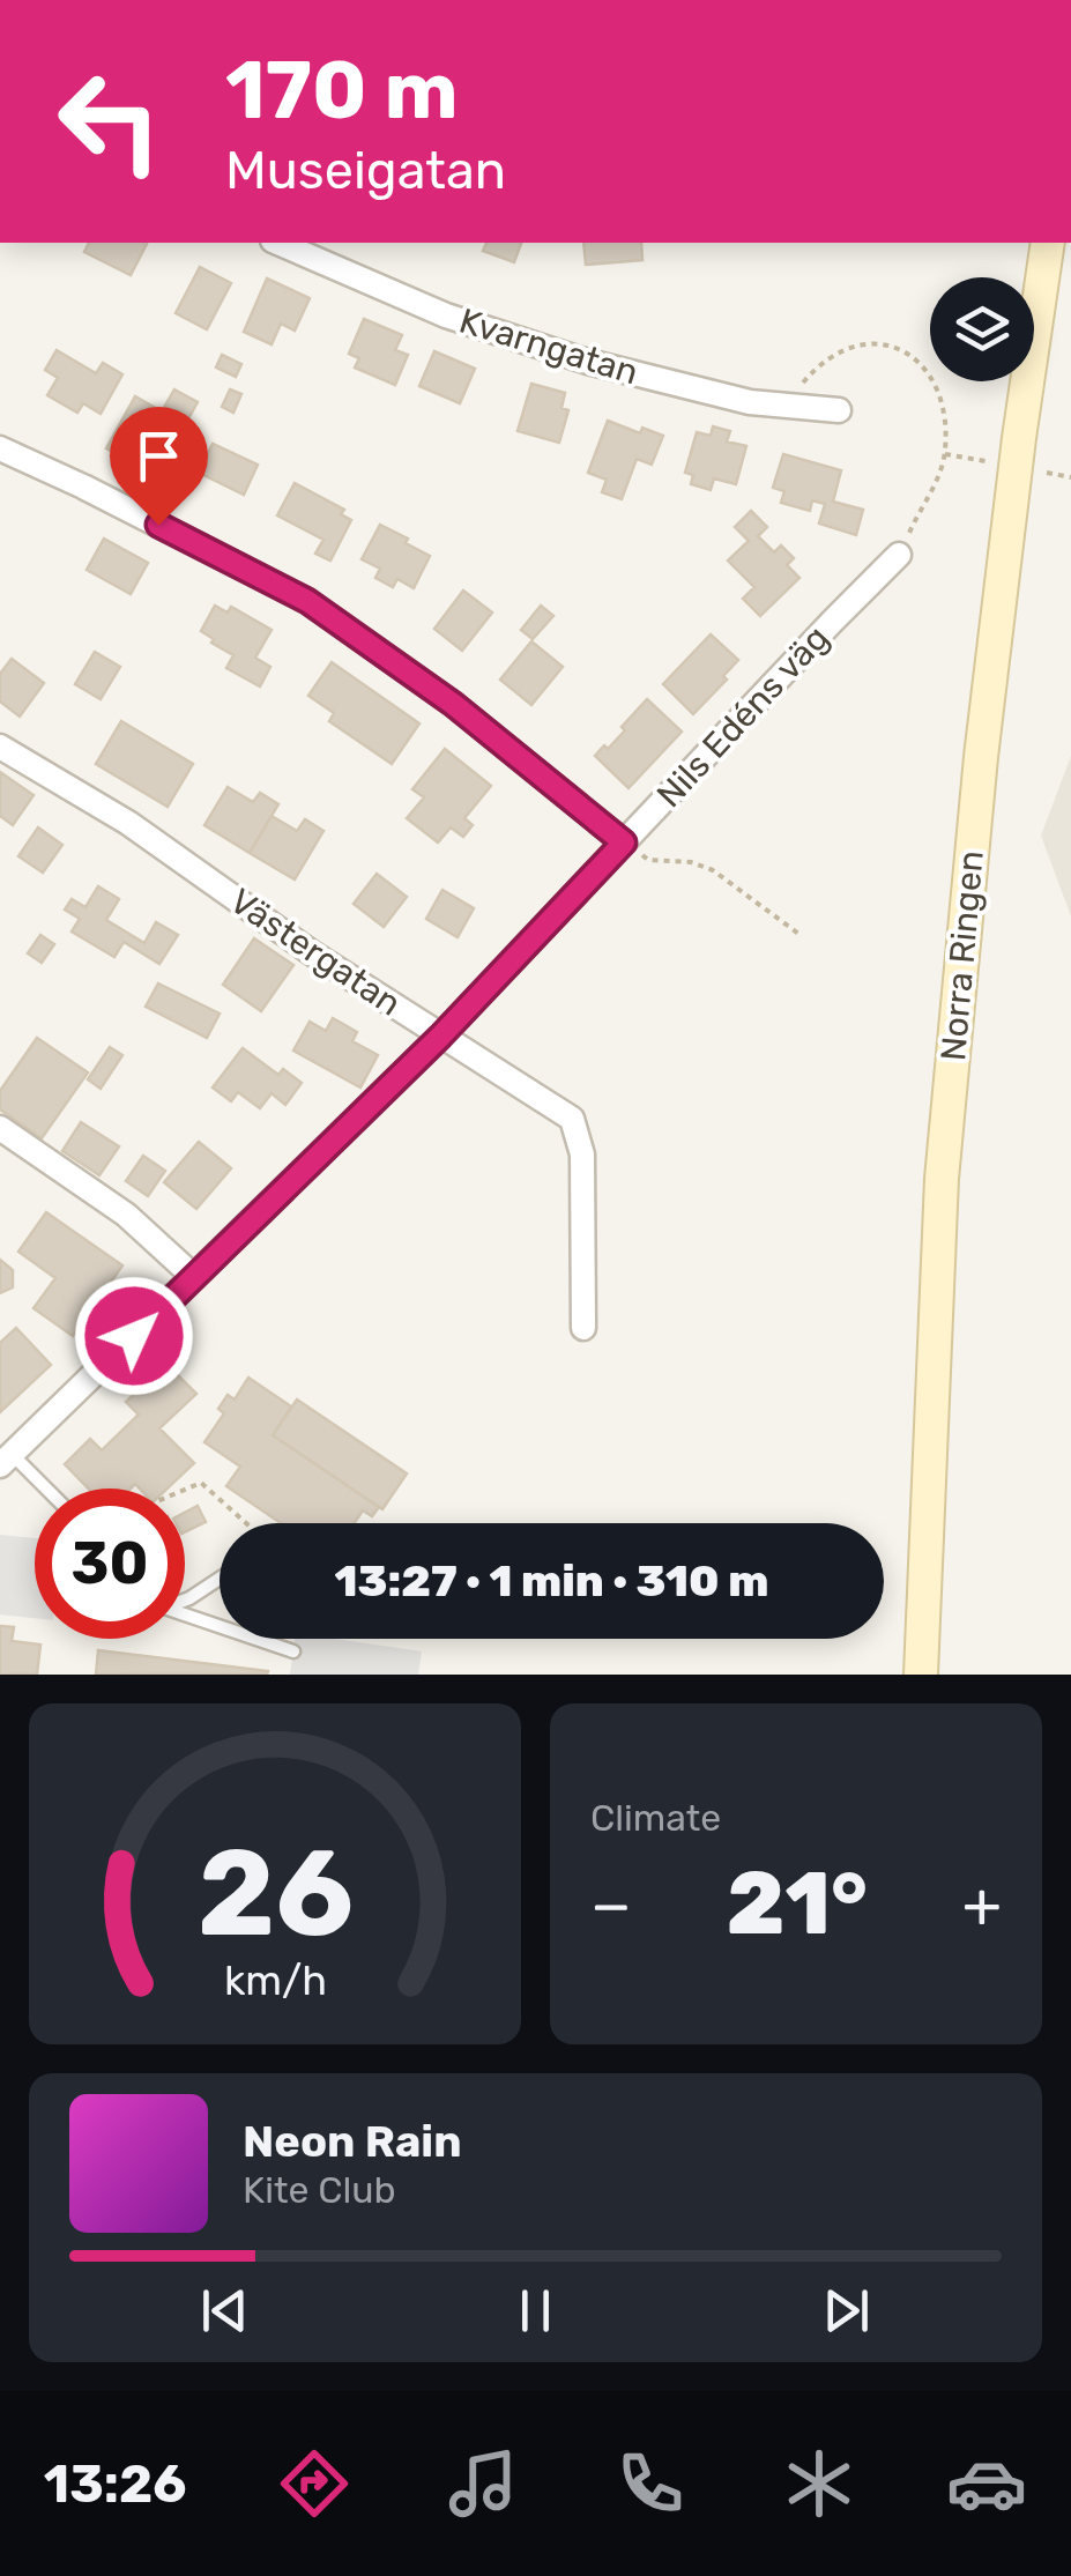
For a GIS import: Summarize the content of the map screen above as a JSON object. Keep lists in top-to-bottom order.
{
  "streets": {
    "street": [
      "Kvarngatan",
      "Nils Edéns väg",
      "Västergatan",
      "Norra Ringen"
    ]
  },
  "crossings": [
    ["Nils Edéns väg", "Västergatan"]
  ],
  "page": {
    "turn": ["170 m", "Museigatan"],
    "limit": "30",
    "trip": "13:27 · 1 min · 310 m",
    "tile": "Climate",
    "heat": ["−", "21°", "+"],
    "song": ["Neon Rain", "Kite Club"],
    "tabs": "13:26",
    "gauge": ["26", "km/h"]
  }
}
